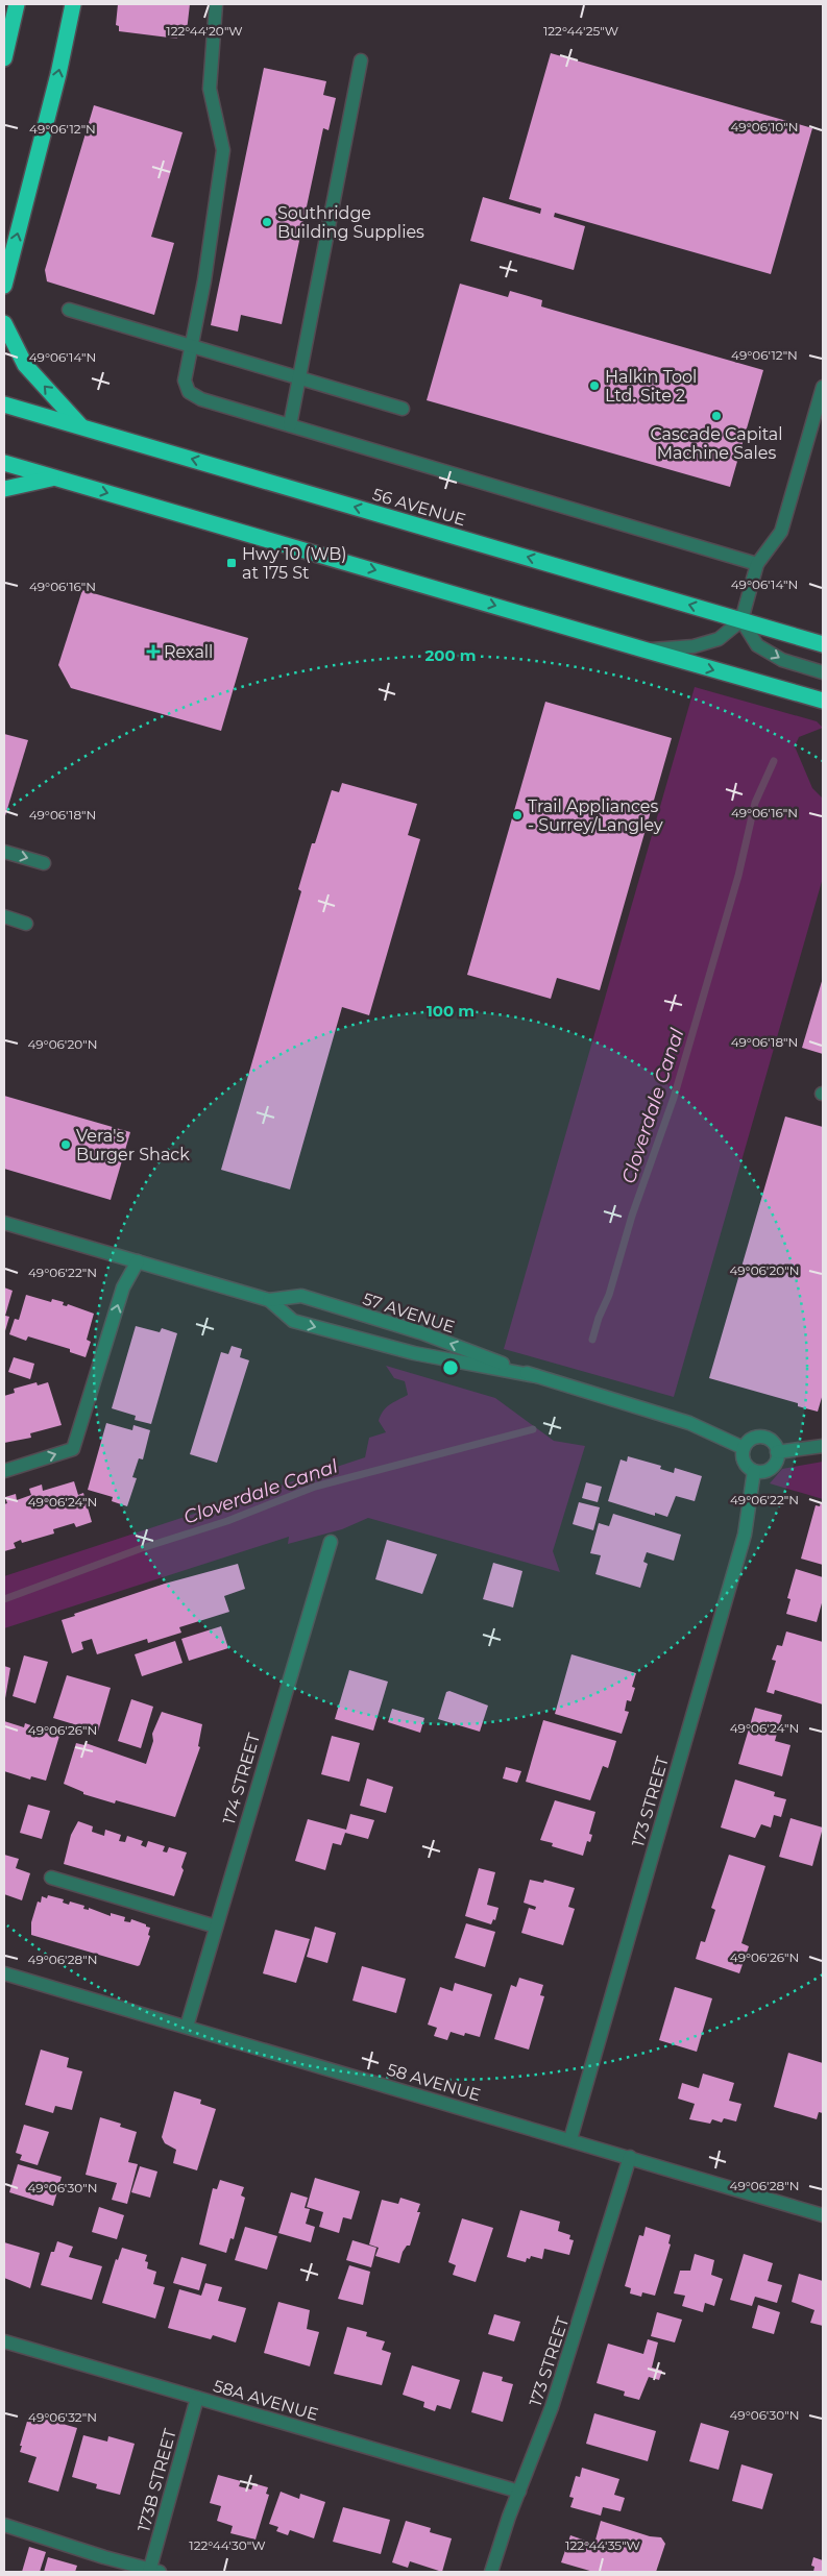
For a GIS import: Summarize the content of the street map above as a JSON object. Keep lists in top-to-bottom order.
{
  "streets": {
    "highway": ["56 AVENUE"],
    "street": [
      "57 AVENUE",
      "174 STREET",
      "173 STREET",
      "58 AVENUE",
      "58A AVENUE",
      "173B STREET"
    ]
  },
  "crossings": [
    ["57 AVENUE", "173 STREET"],
    ["174 STREET", "58 AVENUE"],
    ["173 STREET", "58 AVENUE"],
    ["173 STREET", "58A AVENUE"],
    ["58A AVENUE", "173B STREET"]
  ],
  "water": ["Cloverdale Canal"],
  "places": {
    "other": [
      "Southridge Building Supplies",
      "Halkin Tool Ltd. Site 2",
      "Cascade Capital Machine Sales",
      "Trail Appliances - Surrey/Langley",
      "Vera's Burger Shack"
    ],
    "transit": ["Hwy 10 (WB) at 175 St"],
    "health": ["Rexall"]
  },
  "coordinates": [
    "122°44'20\"W",
    "122°44'25\"W",
    "49°06'10\"N",
    "49°06'12\"N",
    "49°06'14\"N",
    "49°06'16\"N",
    "49°06'18\"N",
    "49°06'20\"N",
    "49°06'22\"N",
    "49°06'24\"N",
    "49°06'26\"N",
    "49°06'28\"N",
    "49°06'30\"N",
    "49°06'32\"N",
    "122°44'30\"W",
    "122°44'35\"W"
  ],
  "rings": ["200 m", "100 m"]
}
